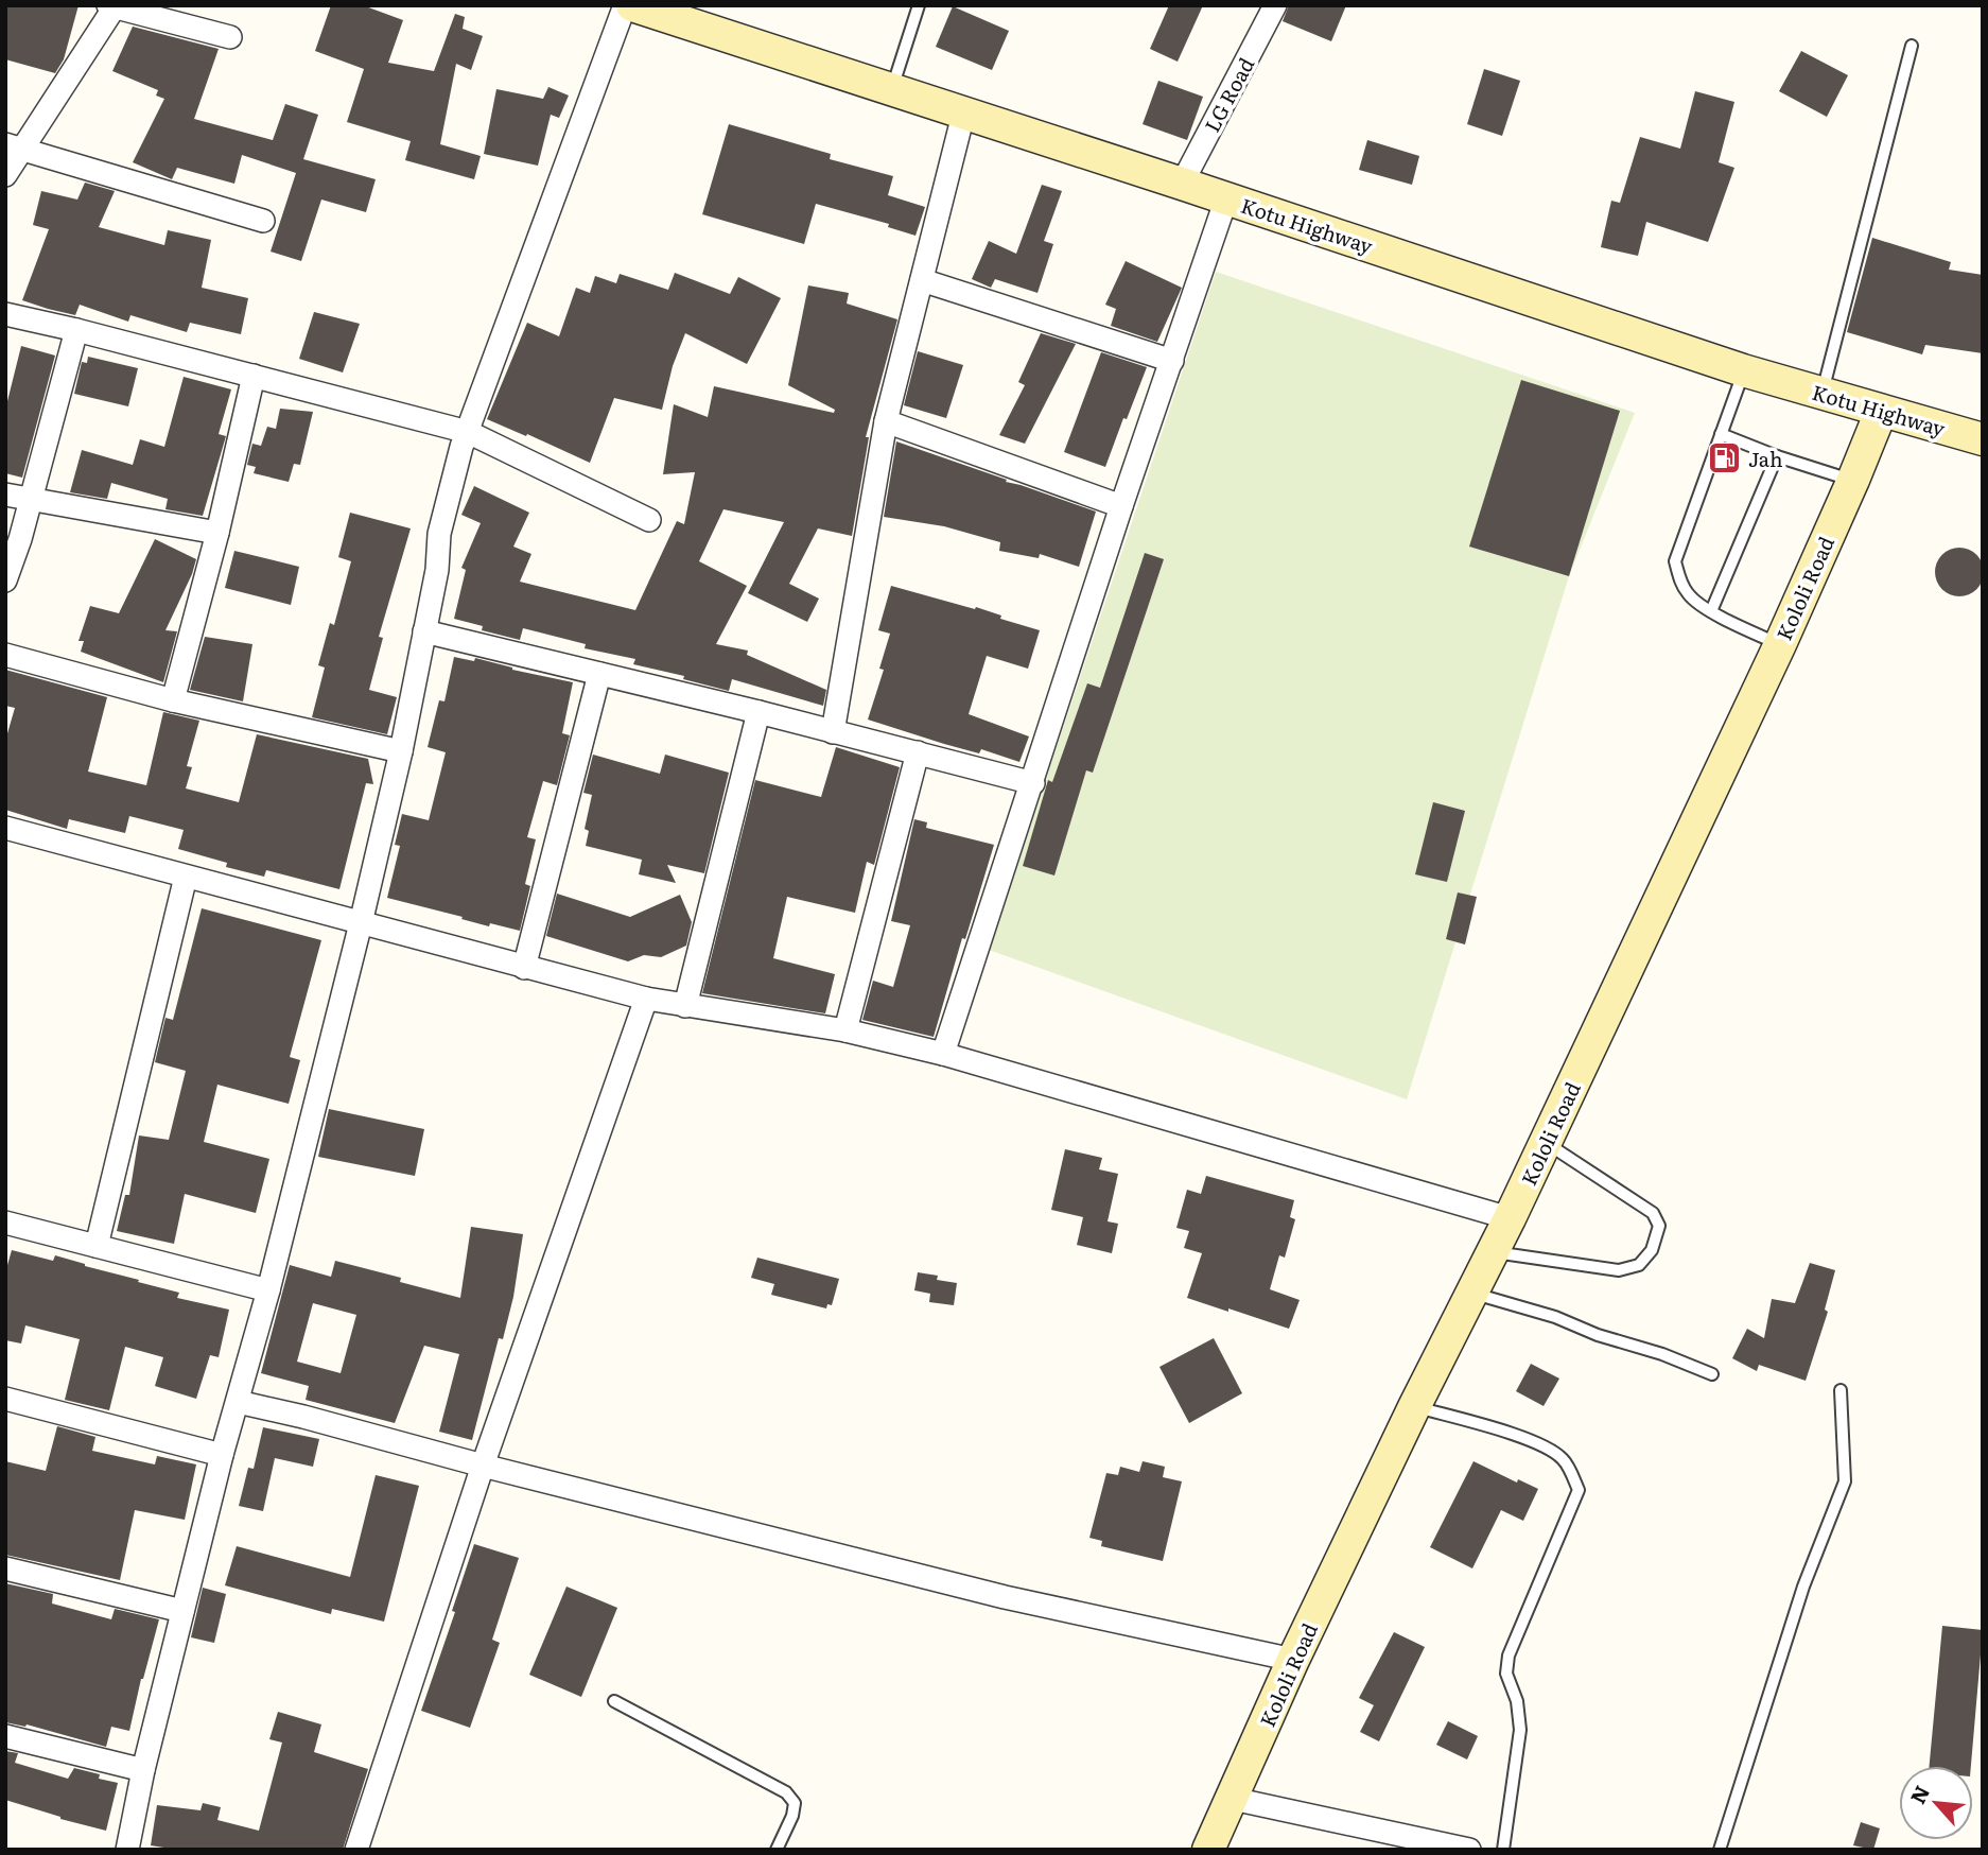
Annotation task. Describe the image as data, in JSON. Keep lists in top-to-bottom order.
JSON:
{
  "streets": {
    "street": ["LG Road", "Kotu Highway", "Kololi Road"]
  },
  "crossings": [
    ["LG Road", "Kotu Highway"],
    ["Kotu Highway", "Kololi Road"]
  ],
  "places": {
    "fuel station": ["Jah"]
  },
  "north": "top left"
}
